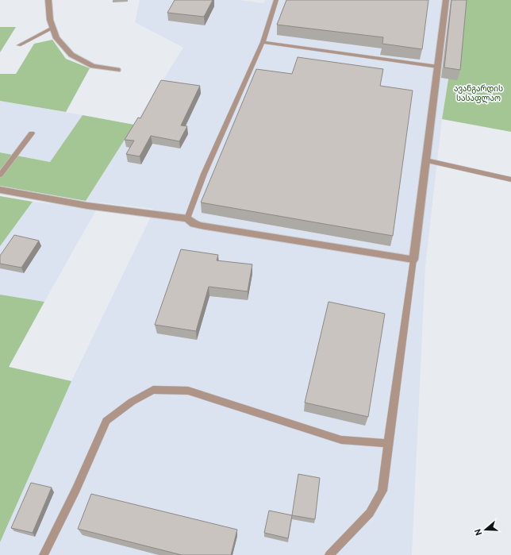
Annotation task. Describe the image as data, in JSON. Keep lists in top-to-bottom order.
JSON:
{
  "parks": ["ავანგარდის სასაფლაო"],
  "north": "left"
}
